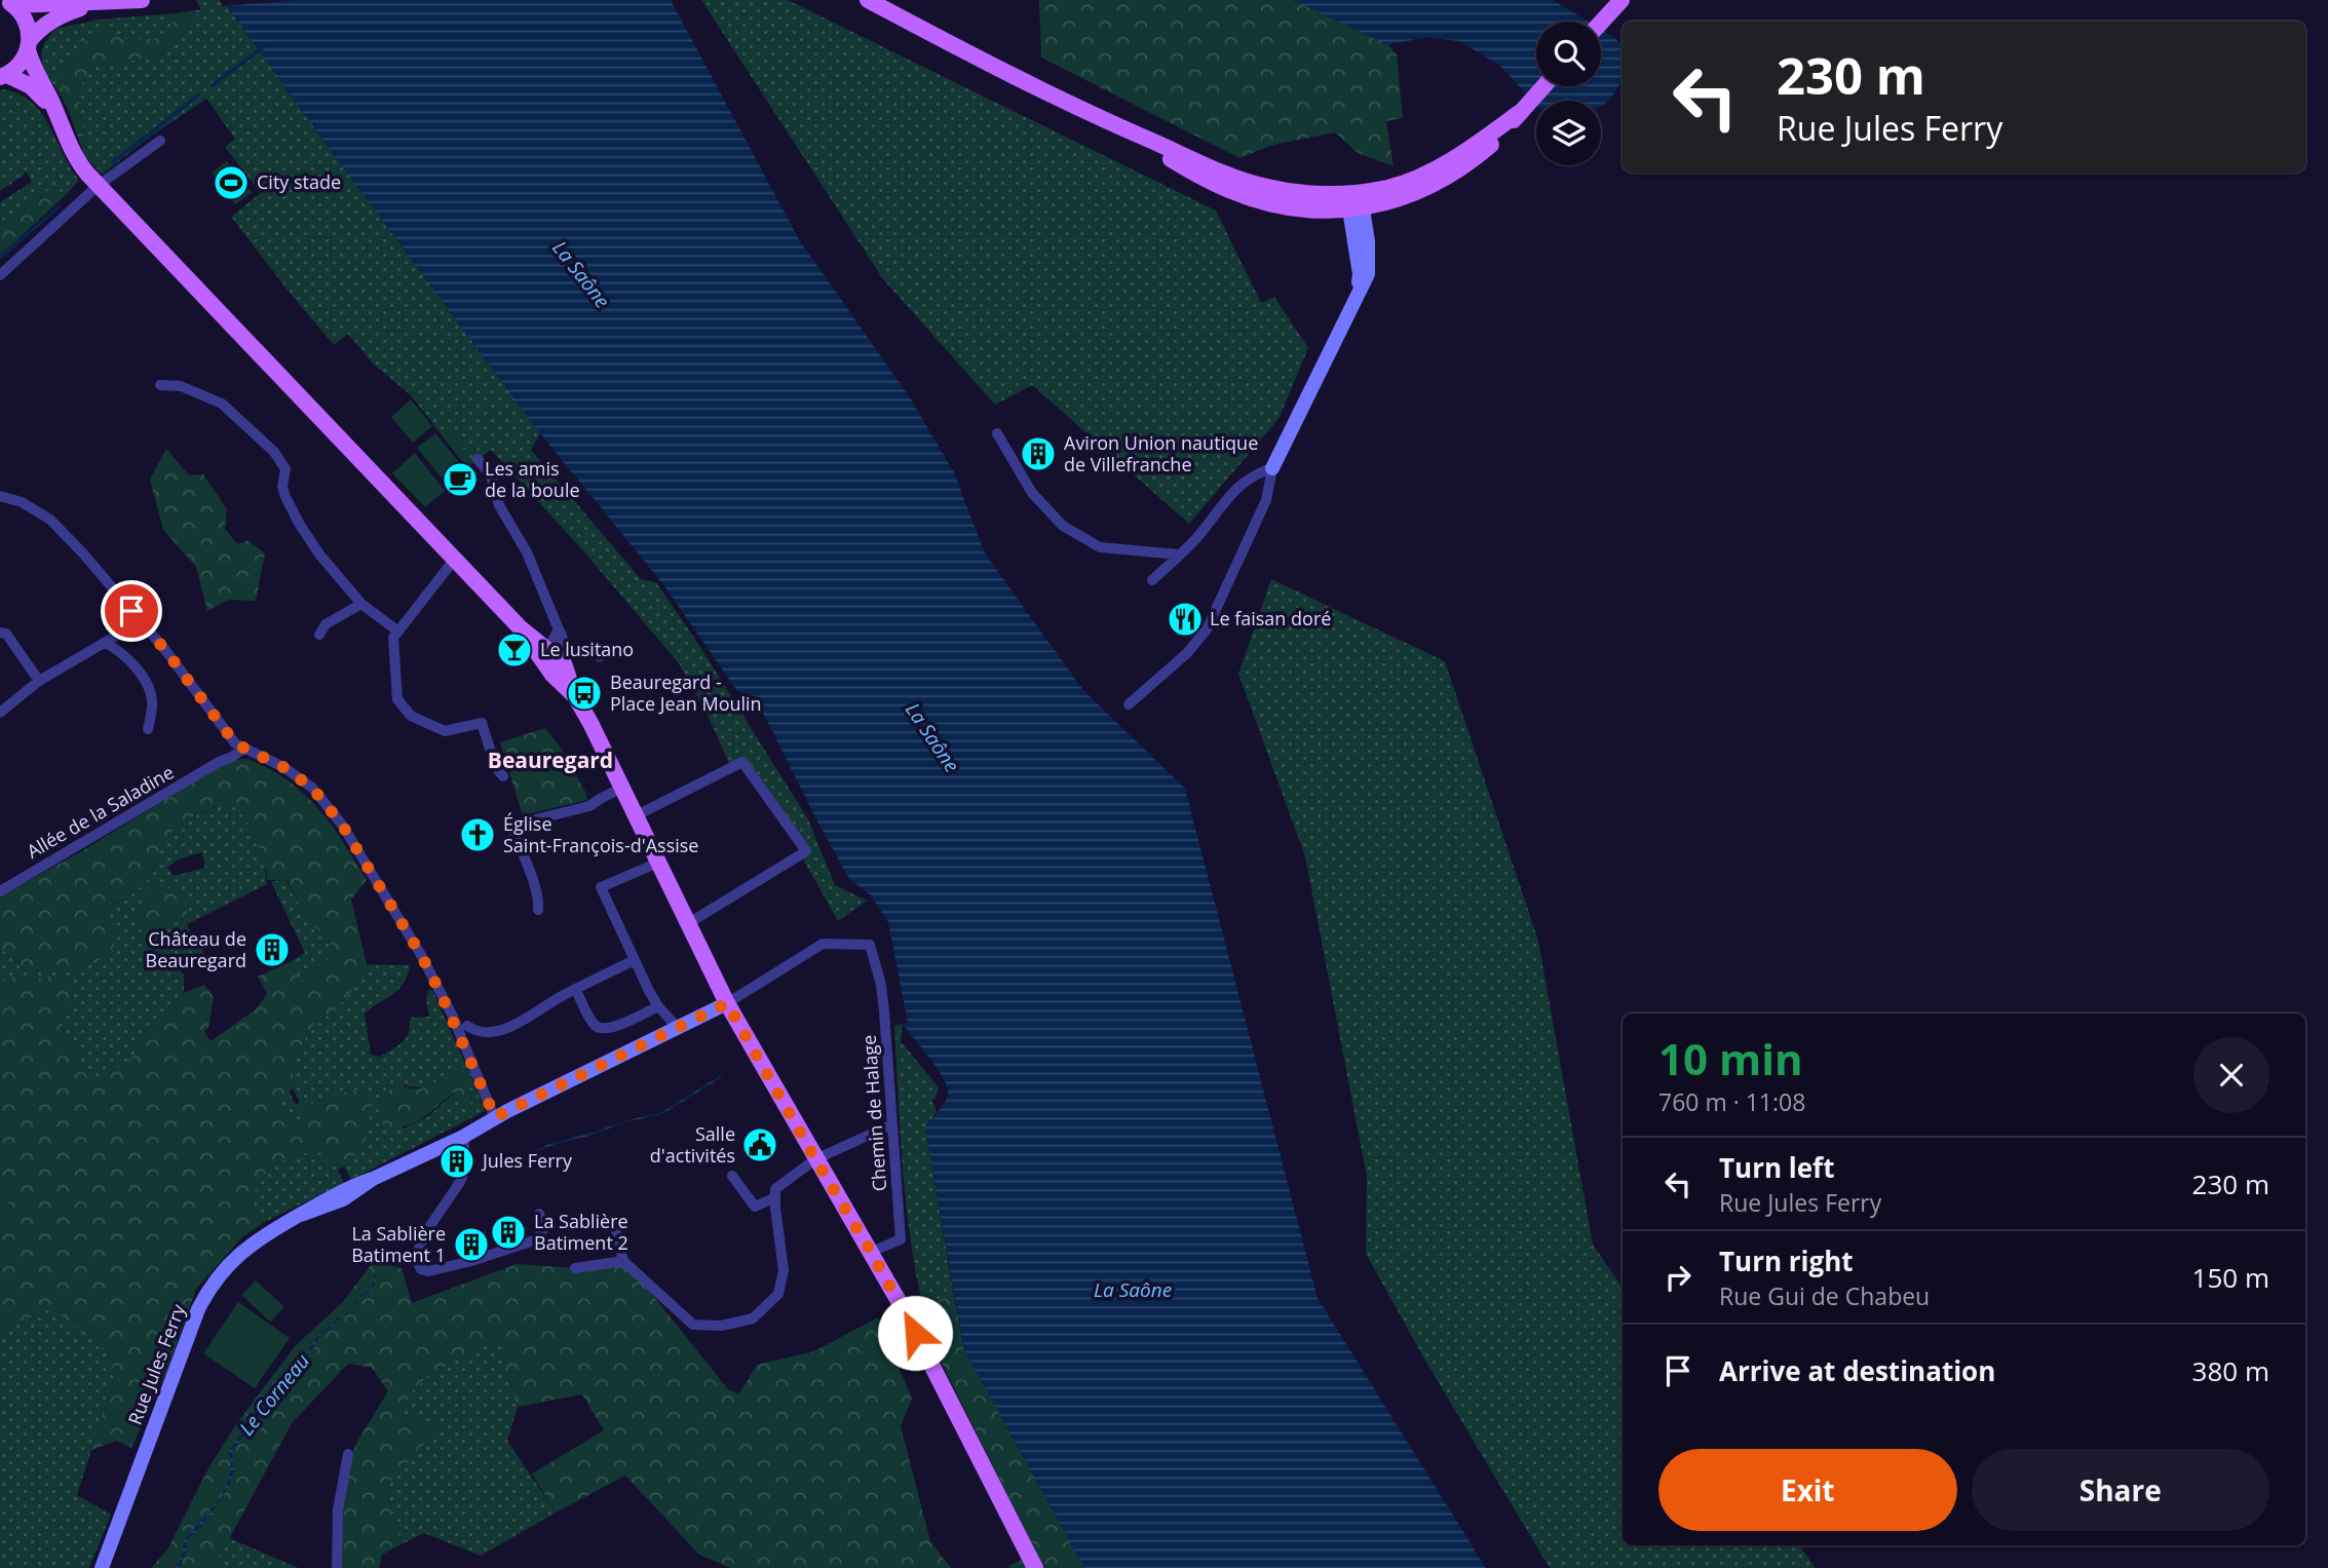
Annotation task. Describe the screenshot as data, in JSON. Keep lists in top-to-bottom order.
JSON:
{
  "streets": {
    "street": ["Allée de la Saladine", "Chemin de Halage", "Rue Jules Ferry"]
  },
  "crossings": [
    ["Chemin de Halage", "Rue Jules Ferry"]
  ],
  "districts": ["Beauregard"],
  "water": ["La Saône", "Le Corneau"],
  "places": {
    "sports": ["City stade"],
    "building": [
      "Aviron Union nautique de Villefranche",
      "Château de Beauregard",
      "Jules Ferry",
      "La Sablière Batiment 2",
      "La Sablière Batiment 1"
    ],
    "cafe": ["Les amis de la boule"],
    "restaurant": ["Le faisan doré"],
    "bar": ["Le lusitano"],
    "bus stop": ["Beauregard - Place Jean Moulin"],
    "church": ["Église Saint-François-d'Assise"],
    "public building": ["Salle d'activités"]
  },
  "page": {
    "turn": ["230 m", "Rue Jules Ferry"],
    "heading": ["10 min", "760 m · 11:08"],
    "list": [
      {
        "name": "Turn left",
        "note": "Rue Jules Ferry",
        "value": "230 m"
      },
      {
        "name": "Turn right",
        "note": "Rue Gui de Chabeu",
        "value": "150 m"
      },
      {
        "name": "Arrive at destination",
        "value": "380 m"
      }
    ],
    "buttons": ["Exit", "Share"]
  }
}
